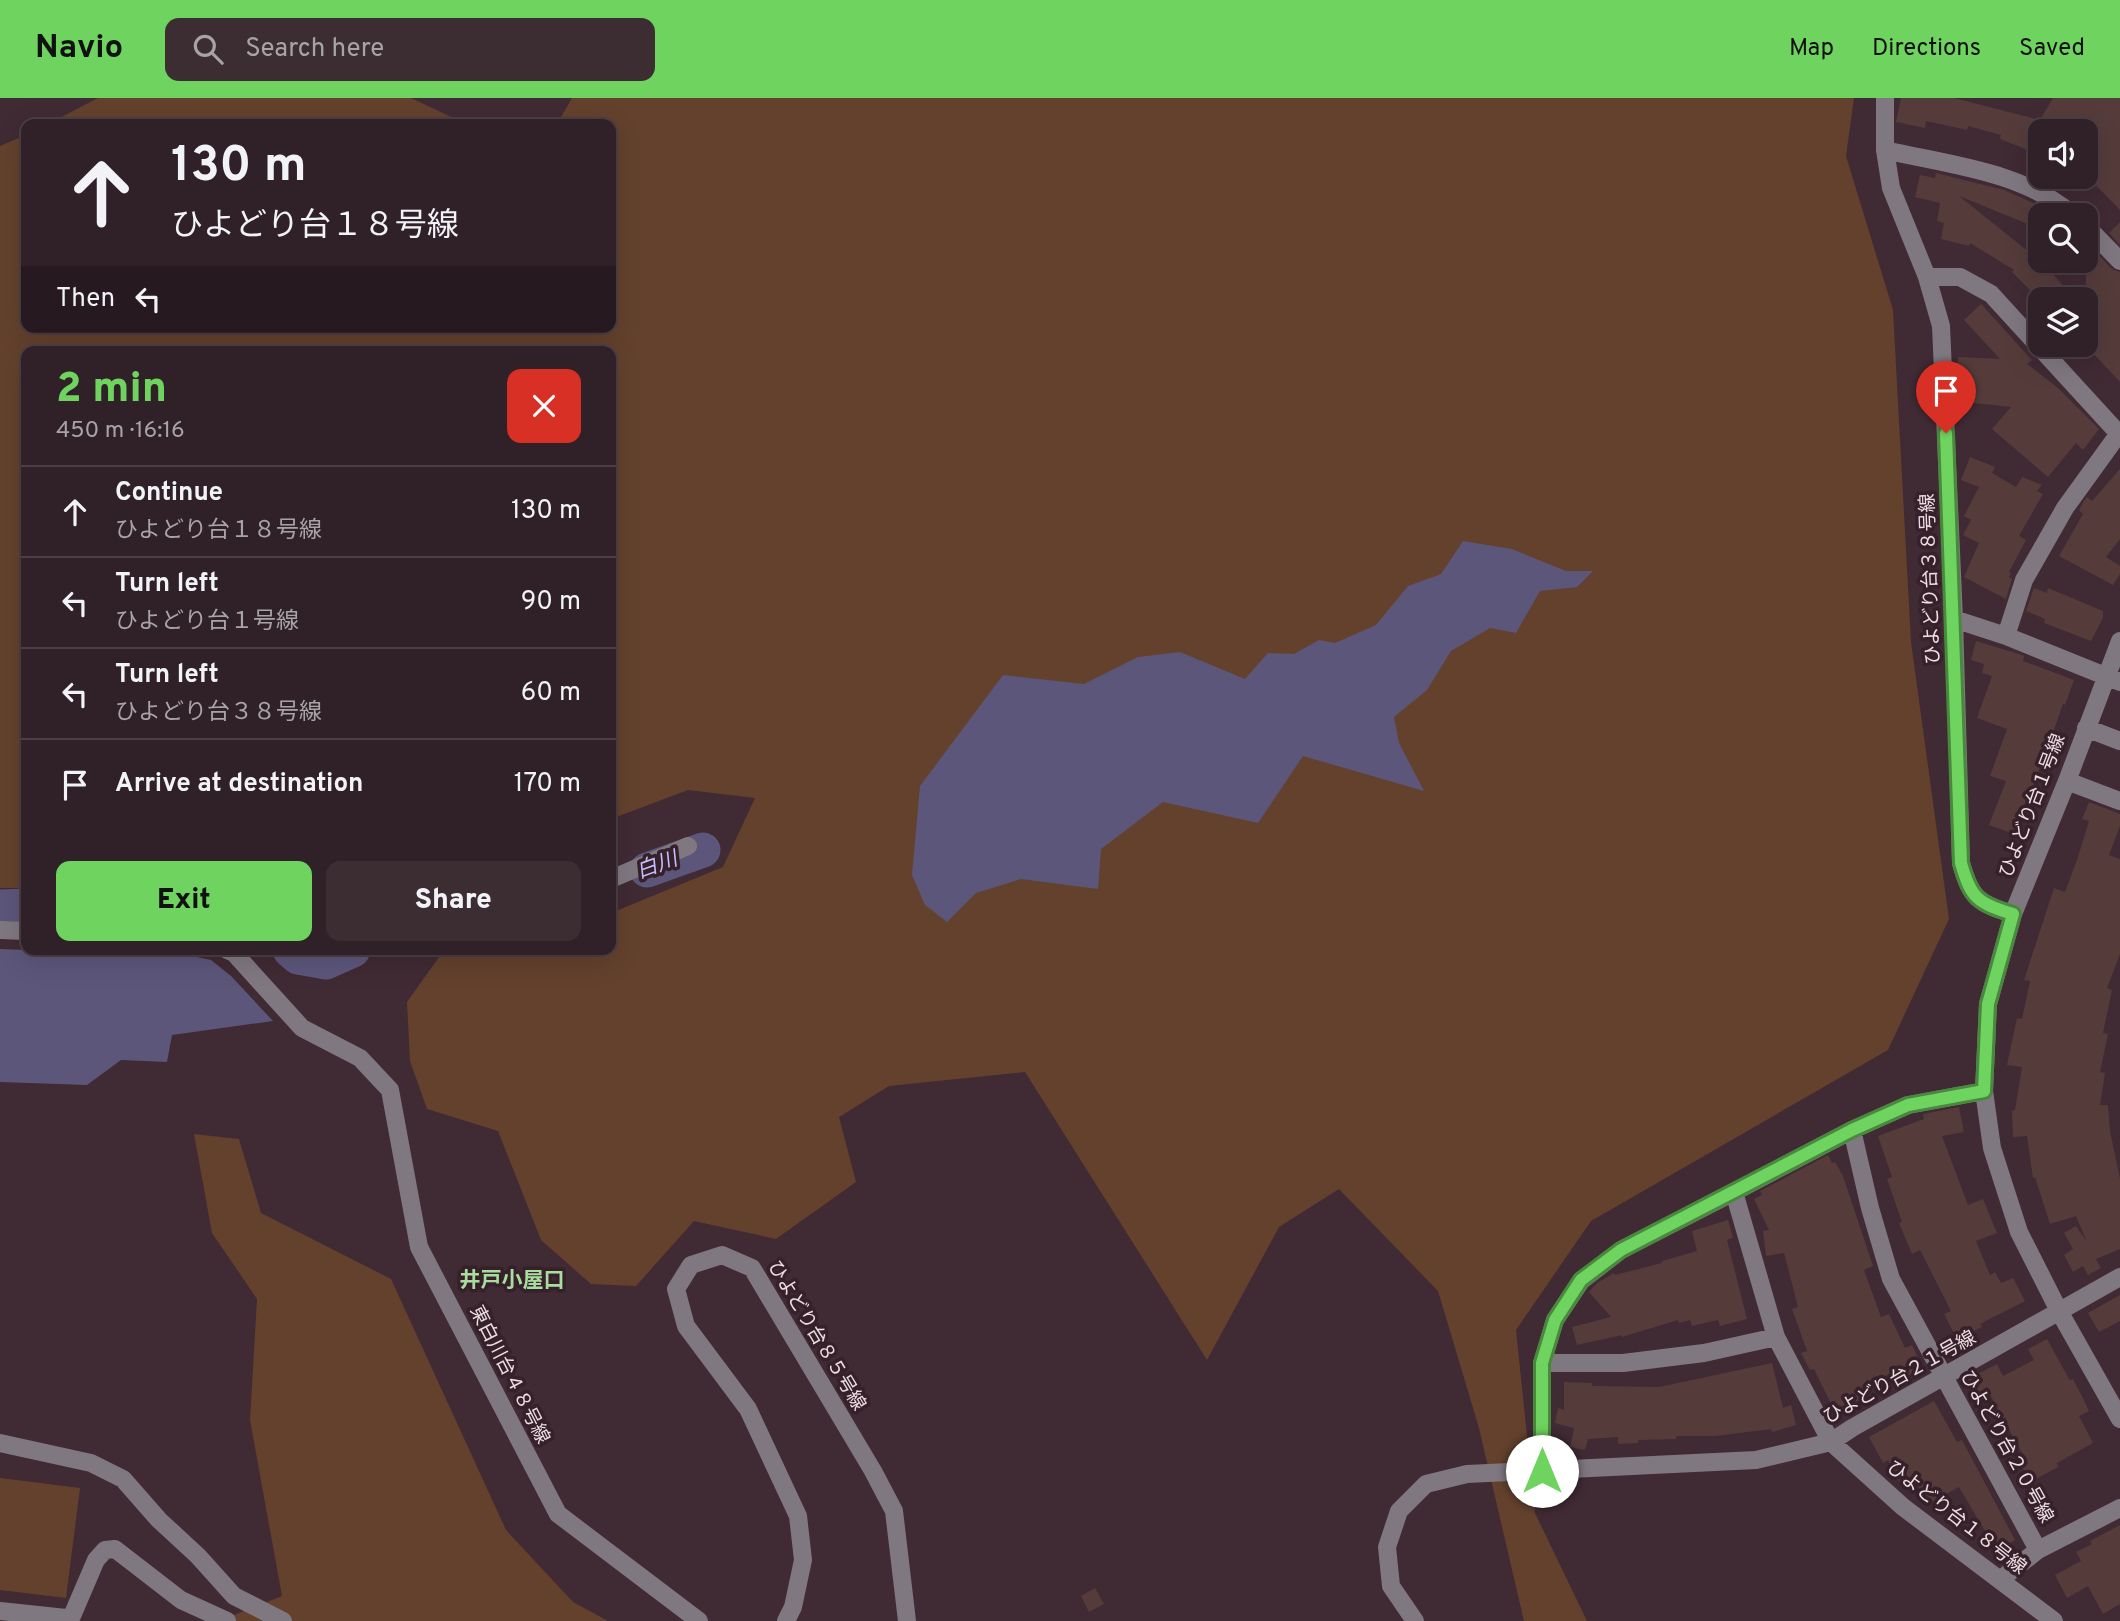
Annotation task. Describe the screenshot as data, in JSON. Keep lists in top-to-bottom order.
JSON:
{
  "streets": {
    "street": [
      "ひよどり台３８号線",
      "ひよどり台１号線",
      "ひよどり台８５号線",
      "東白川台４８号線",
      "ひよどり台２１号線",
      "ひよどり台２０号線",
      "ひよどり台１８号線"
    ]
  },
  "crossings": [
    ["ひよどり台３８号線", "ひよどり台１号線"],
    ["ひよどり台１号線", "ひよどり台２１号線"],
    ["ひよどり台２１号線", "ひよどり台２０号線"],
    ["ひよどり台２１号線", "ひよどり台１８号線"]
  ],
  "districts": ["井戸小屋口"],
  "water": ["白川"],
  "page": {
    "header": "Navio",
    "search": "Search here",
    "nav": ["Map", "Directions", "Saved"],
    "turn": ["130 m", "ひよどり台１８号線"],
    "then": "Then",
    "heading": ["2 min", "450 m · 16:16"],
    "list": [
      {
        "name": "Continue",
        "note": "ひよどり台１８号線",
        "value": "130 m"
      },
      {
        "name": "Turn left",
        "note": "ひよどり台１号線",
        "value": "90 m"
      },
      {
        "name": "Turn left",
        "note": "ひよどり台３８号線",
        "value": "60 m"
      },
      {
        "name": "Arrive at destination",
        "value": "170 m"
      }
    ],
    "buttons": ["Exit", "Share"]
  }
}
